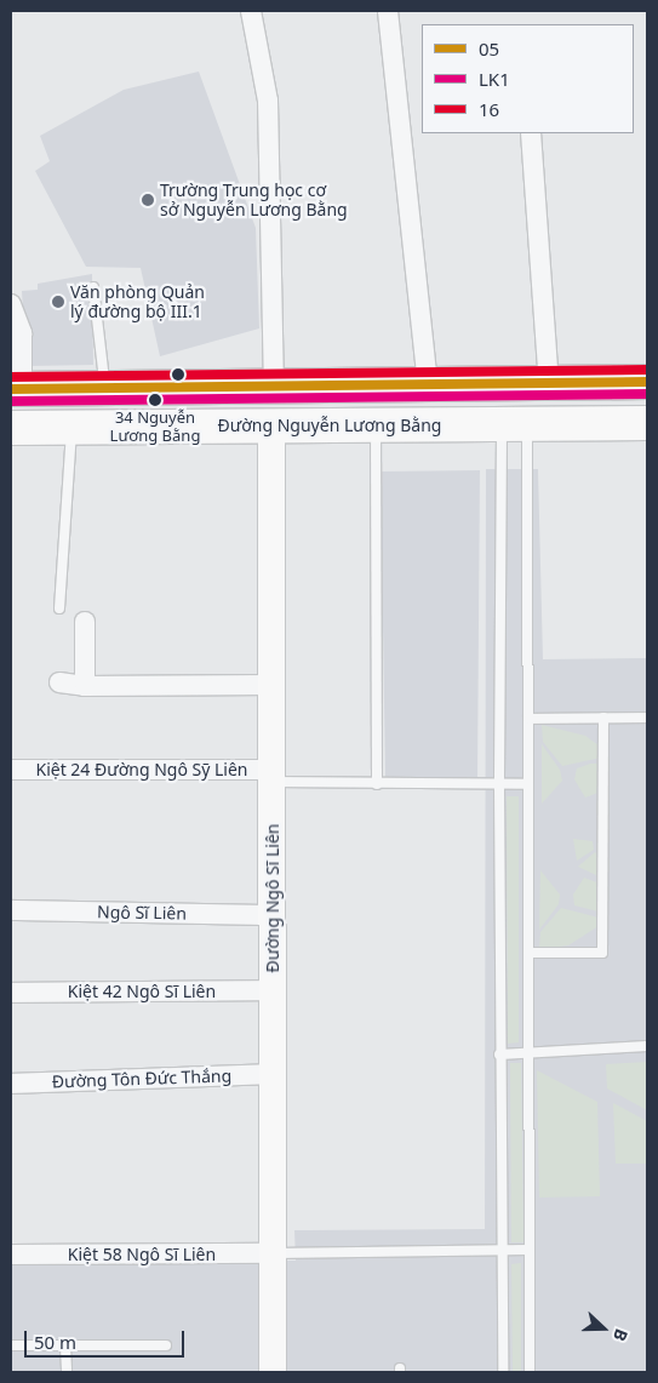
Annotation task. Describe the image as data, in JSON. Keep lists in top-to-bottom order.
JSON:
{
  "streets": {
    "highway": ["Đường Nguyễn Lương Bằng"],
    "street": [
      "Kiệt 24 Đường Ngô Sỹ Liên",
      "Đường Ngô Sĩ Liên",
      "Ngô Sĩ Liên",
      "Kiệt 42 Ngô Sĩ Liên",
      "Đường Tôn Đức Thắng",
      "Kiệt 58 Ngô Sĩ Liên"
    ]
  },
  "crossings": [
    ["Đường Nguyễn Lương Bằng", "Đường Ngô Sĩ Liên"],
    ["Kiệt 24 Đường Ngô Sỹ Liên", "Đường Ngô Sĩ Liên"],
    ["Đường Ngô Sĩ Liên", "Ngô Sĩ Liên"],
    ["Đường Ngô Sĩ Liên", "Kiệt 42 Ngô Sĩ Liên"],
    ["Đường Ngô Sĩ Liên", "Đường Tôn Đức Thắng"],
    ["Đường Ngô Sĩ Liên", "Kiệt 58 Ngô Sĩ Liên"]
  ],
  "places": ["Trường Trung học cơ sở Nguyễn Lương Bằng", "Văn phòng Quản lý đường bộ III.1", "34 Nguyễn Lương Bằng"],
  "lines": ["transit line 16", "transit line 05", "transit line LK1"],
  "legend": ["05", "LK1", "16"],
  "scale_bar": "50 m",
  "north": "right"
}
